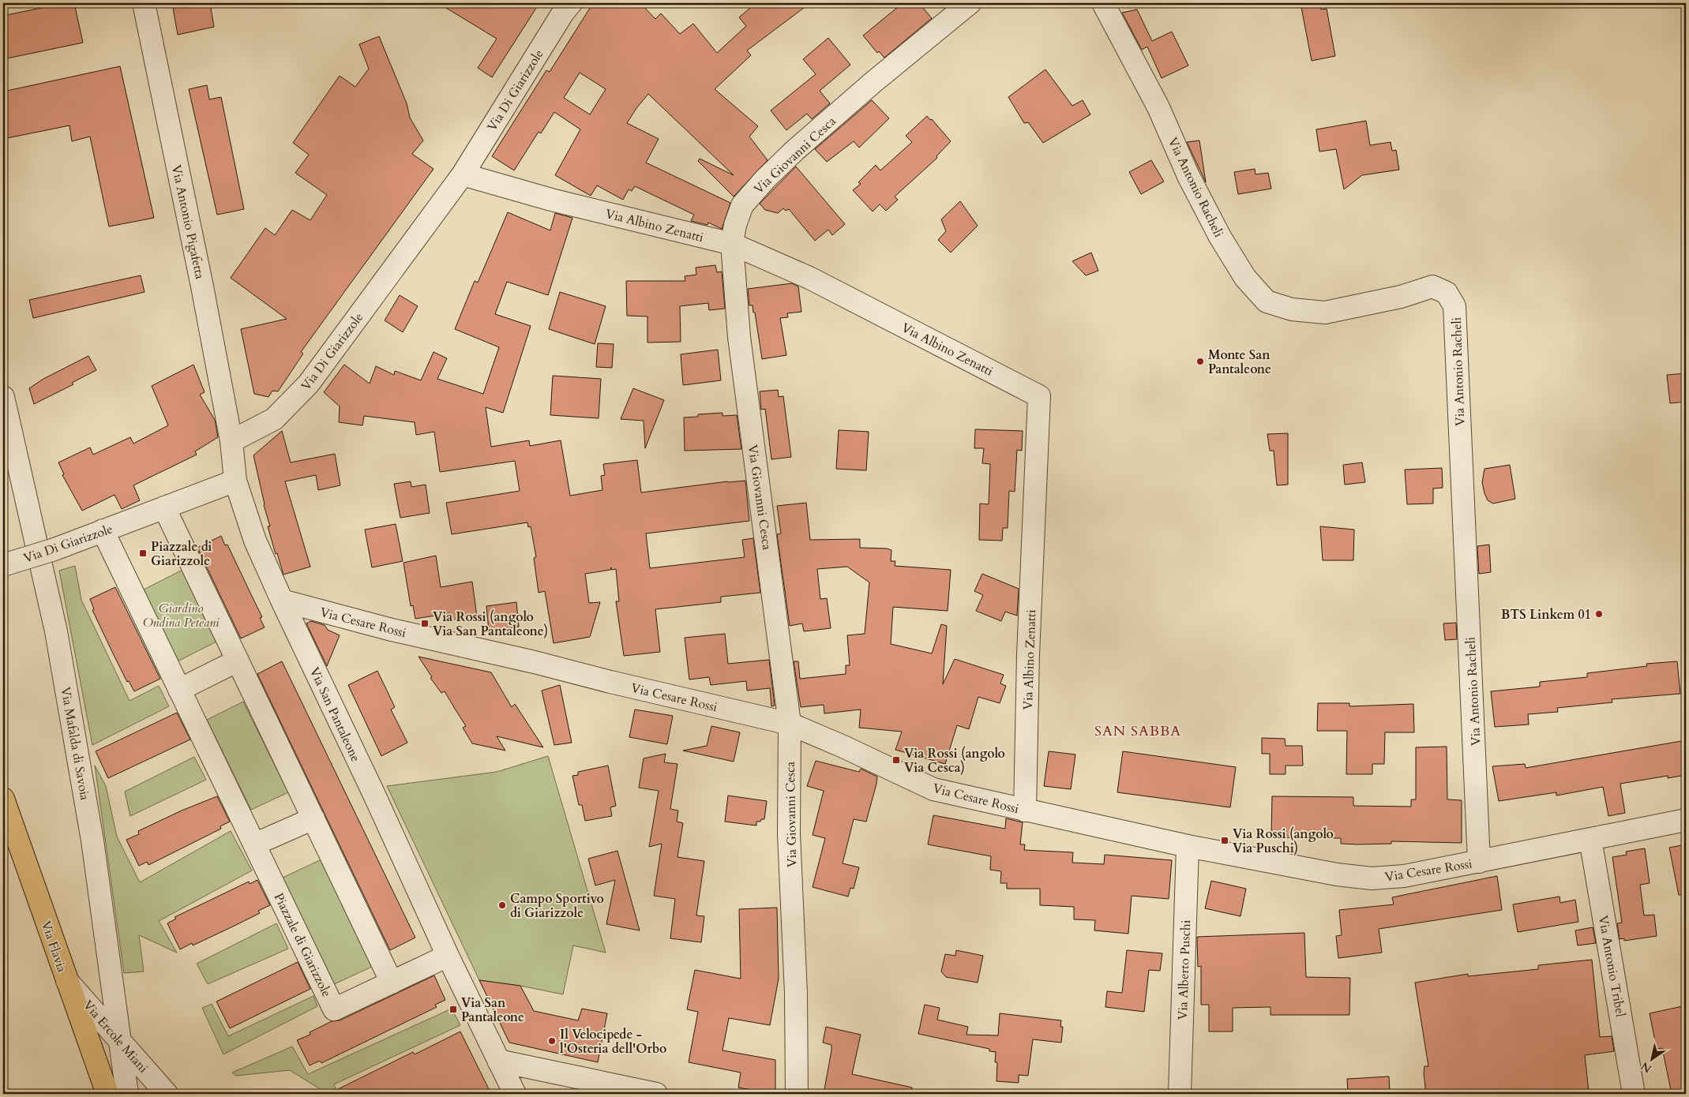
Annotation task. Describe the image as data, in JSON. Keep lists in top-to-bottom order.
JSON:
{
  "streets": {
    "main road": ["Via Flavia"],
    "street": [
      "Via Di Giarizzole",
      "Via Giovanni Cesca",
      "Via Antonio Racheli",
      "Via Antonio Pigafetta",
      "Via Albino Zenatti",
      "Via Cesare Rossi",
      "Via San Pantaleone",
      "Via Mafalda di Savoia",
      "Piazzale di Giarizzole",
      "Via Antonio Tribel",
      "Via Alberto Puschi",
      "Via Ercole Miani"
    ]
  },
  "crossings": [
    ["Via Di Giarizzole", "Via Antonio Pigafetta"],
    ["Via Di Giarizzole", "Via Albino Zenatti"],
    ["Via Di Giarizzole", "Via San Pantaleone"],
    ["Via Di Giarizzole", "Piazzale di Giarizzole"],
    ["Via Giovanni Cesca", "Via Albino Zenatti"],
    ["Via Giovanni Cesca", "Via Cesare Rossi"],
    ["Via Antonio Racheli", "Via Cesare Rossi"],
    ["Via Albino Zenatti", "Via Cesare Rossi"],
    ["Via Cesare Rossi", "Via San Pantaleone"],
    ["Via Cesare Rossi", "Via Antonio Tribel"],
    ["Via Cesare Rossi", "Via Alberto Puschi"],
    ["Via San Pantaleone", "Piazzale di Giarizzole"],
    ["Via Mafalda di Savoia", "Via Ercole Miani"],
    ["Via Flavia", "Via Ercole Miani"]
  ],
  "districts": ["SAN SABBA"],
  "parks": ["Giardino Ondina Peteani"],
  "places": {
    "other": [
      "Monte San Pantaleone",
      "BTS Linkem 01",
      "Campo Sportivo di Giarizzole",
      "Il Velocipede - l'Osteria dell'Orbo"
    ],
    "transit": [
      "Piazzale di Giarizzole",
      "Via Rossi (angolo Via San Pantaleone)",
      "Via Rossi (angolo Via Cesca)",
      "Via Rossi (angolo Via Puschi)",
      "Via San Pantaleone"
    ]
  },
  "north": "bottom left"
}
